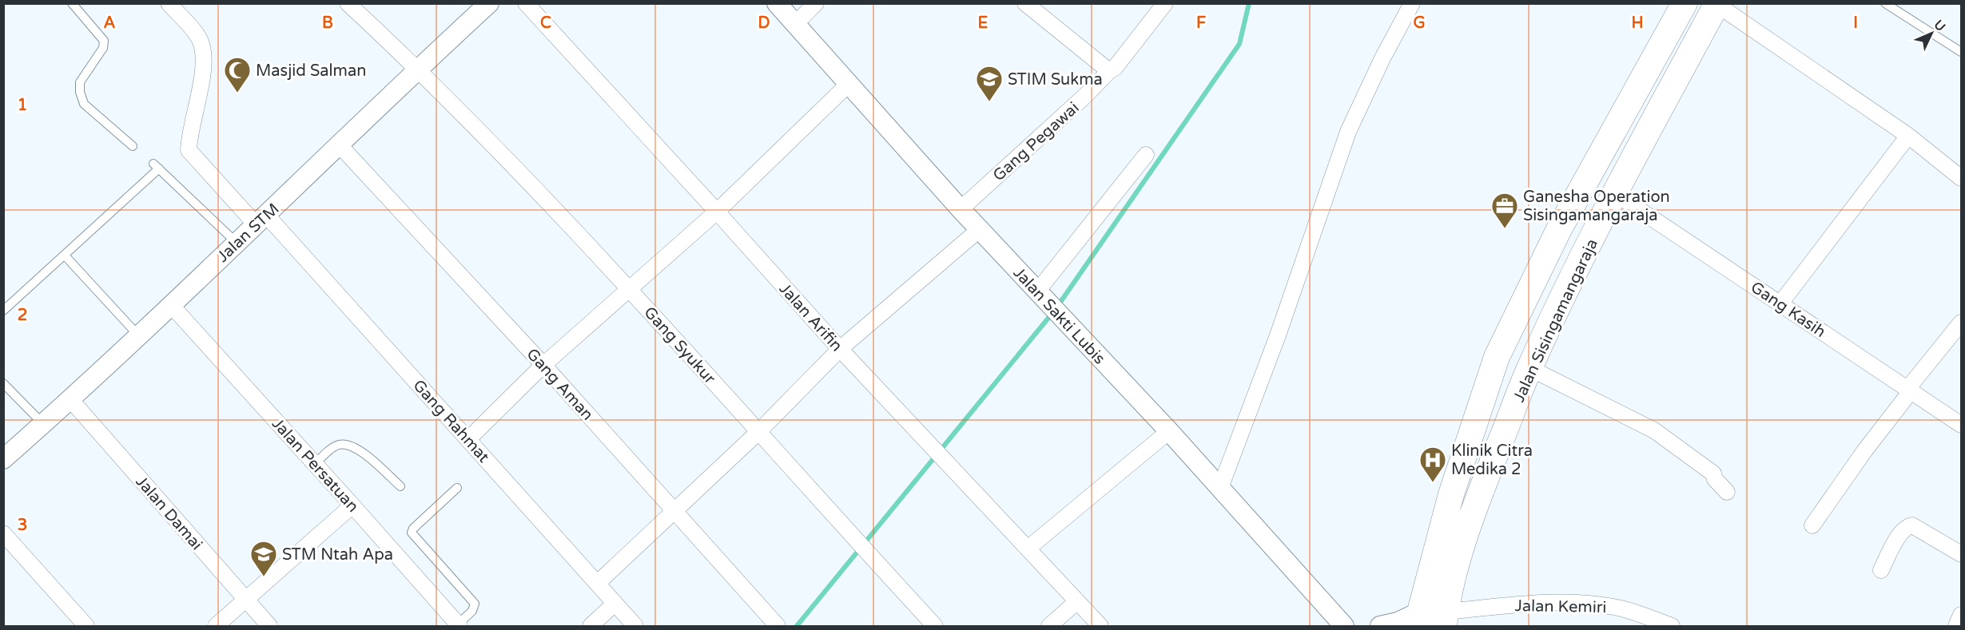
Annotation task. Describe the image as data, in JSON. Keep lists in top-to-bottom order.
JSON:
{
  "streets": {
    "main road": ["Jalan Sisingamangaraja"],
    "street": [
      "Gang Pegawai",
      "Jalan STM",
      "Gang Kasih",
      "Jalan Sakti Lubis",
      "Jalan Arifin",
      "Gang Syukur",
      "Gang Aman",
      "Gang Rahmat",
      "Jalan Persatuan",
      "Jalan Damai",
      "Jalan Kemiri"
    ]
  },
  "crossings": [
    ["Gang Pegawai", "Jalan Sakti Lubis"],
    ["Jalan STM", "Gang Syukur"],
    ["Jalan STM", "Gang Aman"],
    ["Jalan STM", "Gang Rahmat"],
    ["Jalan STM", "Jalan Persatuan"],
    ["Jalan STM", "Jalan Damai"],
    ["Gang Kasih", "Jalan Sisingamangaraja"],
    ["Jalan Sisingamangaraja", "Jalan Kemiri"]
  ],
  "places": {
    "mosque": ["Masjid Salman"],
    "school or university": ["STIM Sukma", "STM Ntah Apa"],
    "office": ["Ganesha Operation Sisingamangaraja"],
    "hospital": ["Klinik Citra Medika 2"]
  },
  "north": "top right",
  "grid": {
    "columns": [
      "A",
      "B",
      "C",
      "D",
      "E",
      "F",
      "G",
      "H",
      "I"
    ],
    "rows": ["1", "2", "3"]
  }
}
